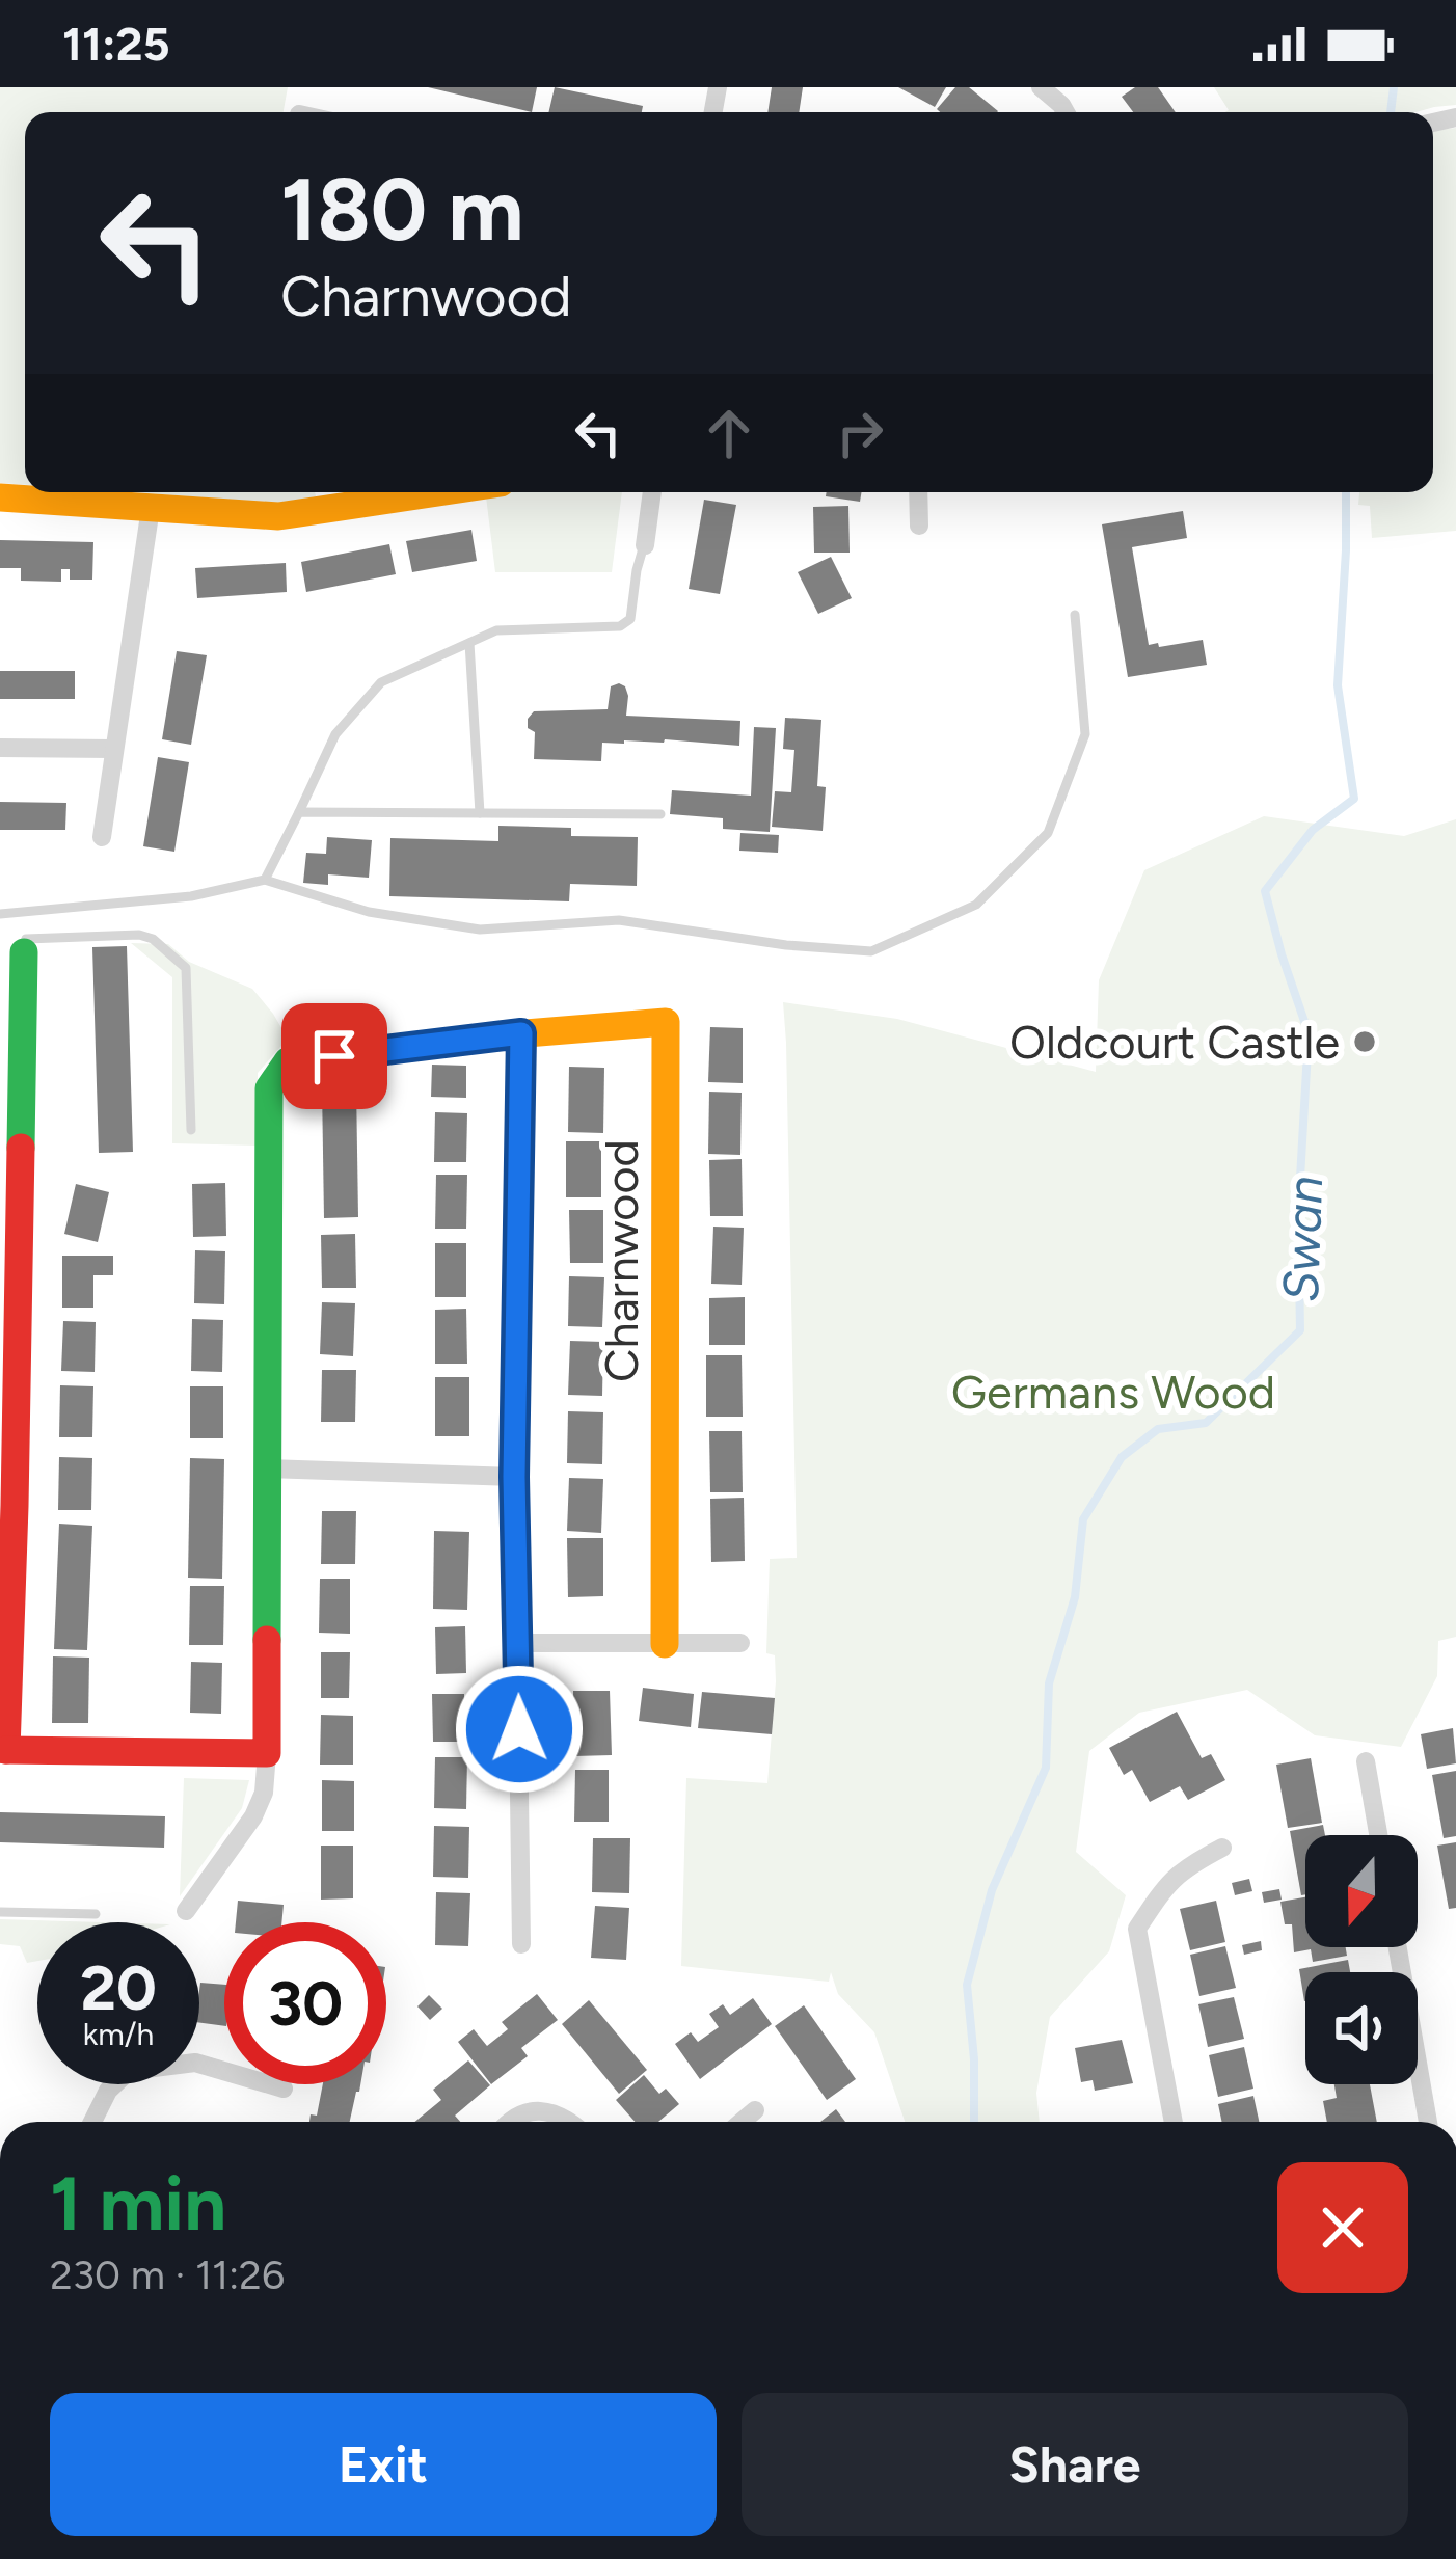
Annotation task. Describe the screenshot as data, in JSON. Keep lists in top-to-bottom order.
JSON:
{
  "streets": {
    "street": ["Charnwood"]
  },
  "water": ["Swan"],
  "parks": ["Germans Wood"],
  "places": ["Oldcourt Castle"],
  "north": "bottom",
  "page": {
    "status": "11:25",
    "turn": ["180 m", "Charnwood"],
    "speed": "20 km/h",
    "limit": "30",
    "heading": ["1 min", "230 m · 11:26"],
    "buttons": ["Exit", "Share"]
  }
}
